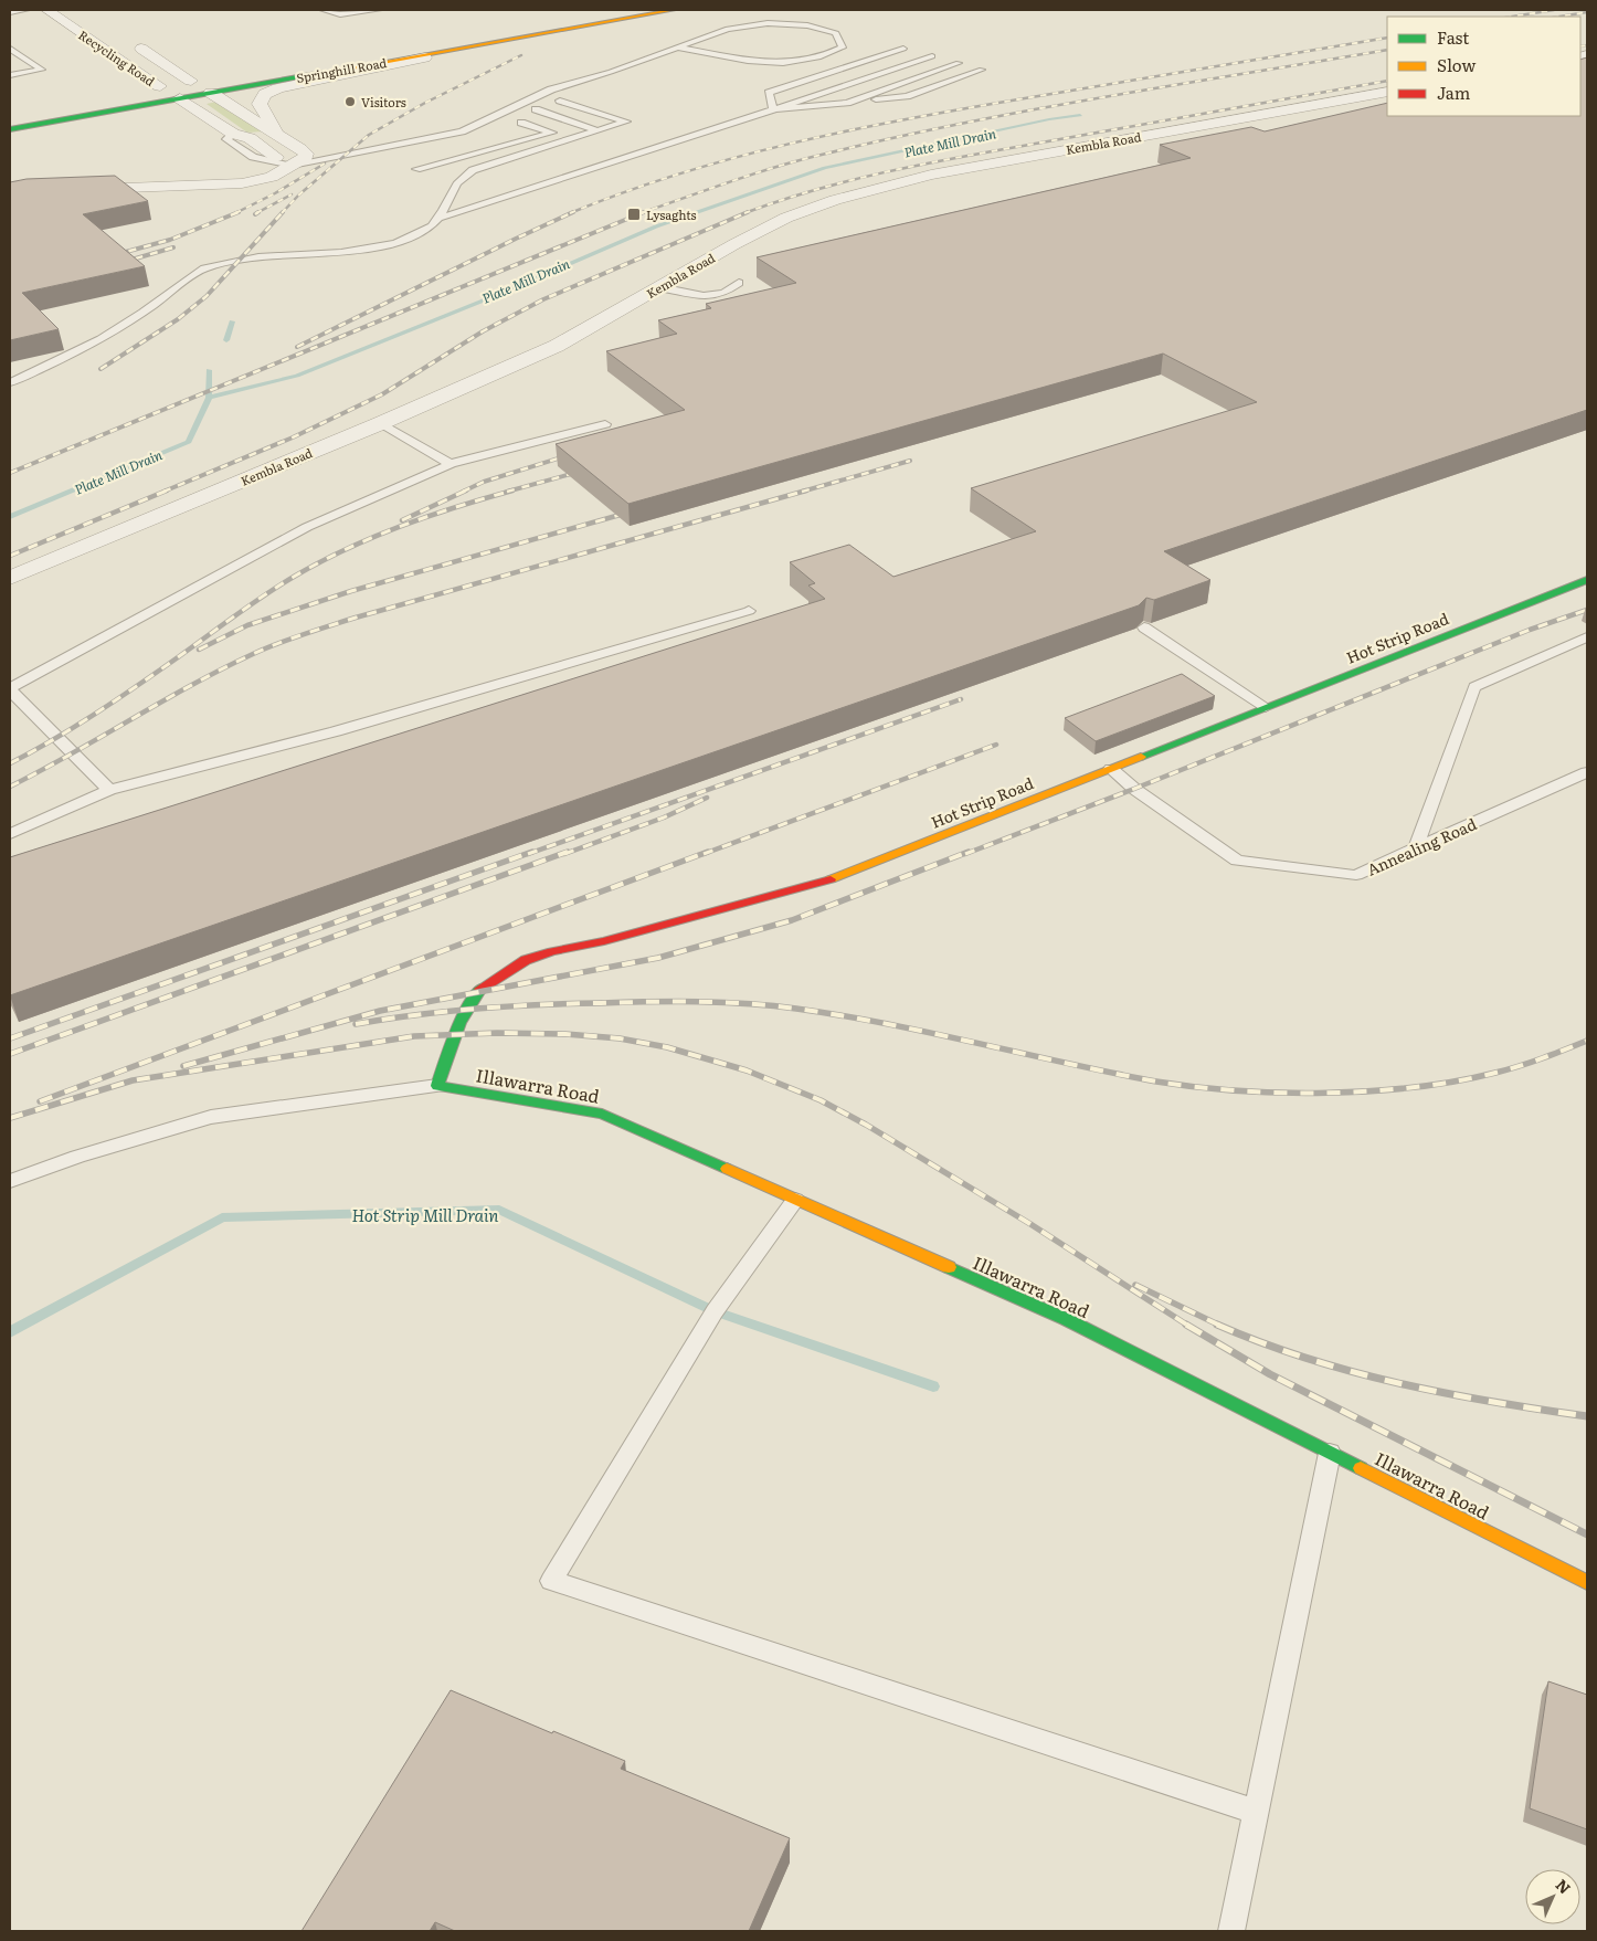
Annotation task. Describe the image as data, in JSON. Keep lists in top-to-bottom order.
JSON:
{
  "streets": {
    "street": [
      "Recycling Road",
      "Springhill Road",
      "Kembla Road",
      "Hot Strip Road",
      "Illawarra Road"
    ],
    "lane": ["Annealing Road"]
  },
  "crossings": [
    ["Hot Strip Road", "Annealing Road"],
    ["Hot Strip Road", "Illawarra Road"]
  ],
  "water": ["Plate Mill Drain", "Hot Strip Mill Drain"],
  "places": {
    "other": ["Visitors"],
    "transit": ["Lysaghts"]
  },
  "legend": ["Fast", "Slow", "Jam"],
  "north": "top right"
}
